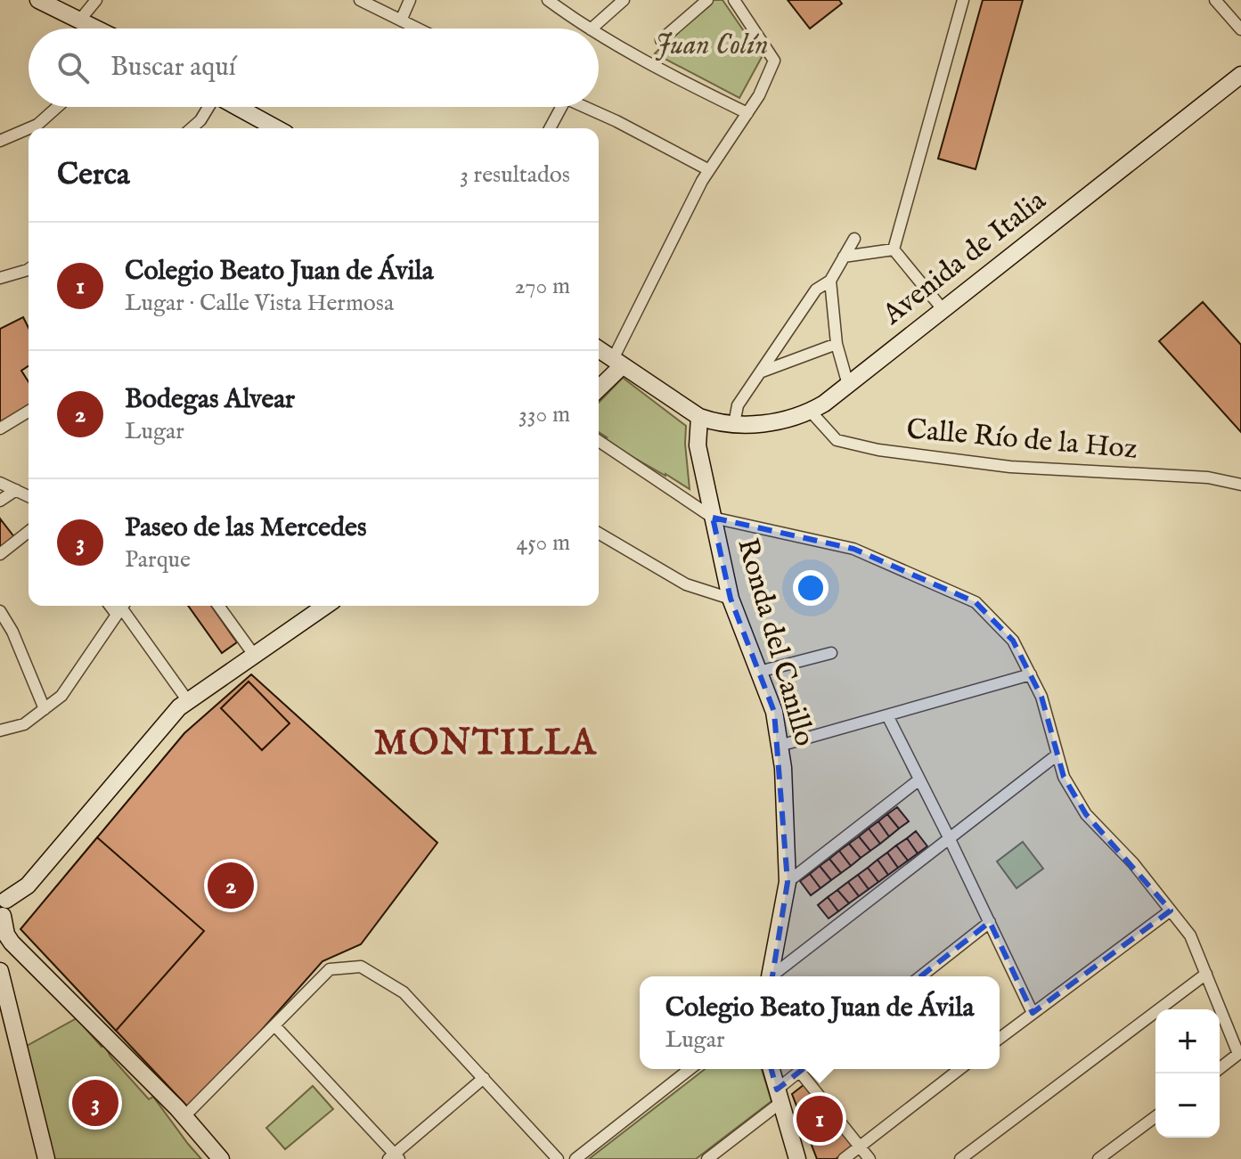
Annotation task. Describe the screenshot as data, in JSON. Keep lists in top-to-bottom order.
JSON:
{
  "streets": {
    "street": ["Avenida de Italia", "Calle Río de la Hoz", "Ronda del Canillo"]
  },
  "crossings": [
    ["Avenida de Italia", "Calle Río de la Hoz"],
    ["Avenida de Italia", "Ronda del Canillo"]
  ],
  "districts": ["MONTILLA"],
  "parks": ["Juan Colín"],
  "page": {
    "search": "Buscar aquí",
    "heading": ["Cerca", "3 resultados"],
    "list": [
      {
        "mark": "1",
        "name": "Colegio Beato Juan de Ávila",
        "note": "Lugar · Calle Vista Hermosa",
        "value": "270 m"
      },
      {
        "mark": "2",
        "name": "Bodegas Alvear",
        "note": "Lugar",
        "value": "330 m"
      },
      {
        "mark": "3",
        "name": "Paseo de las Mercedes",
        "note": "Parque",
        "value": "450 m"
      }
    ],
    "pins": ["2", "3", "1"],
    "popup": ["Colegio Beato Juan de Ávila", "Lugar"],
    "map_buttons": ["+", "−"]
  }
}
